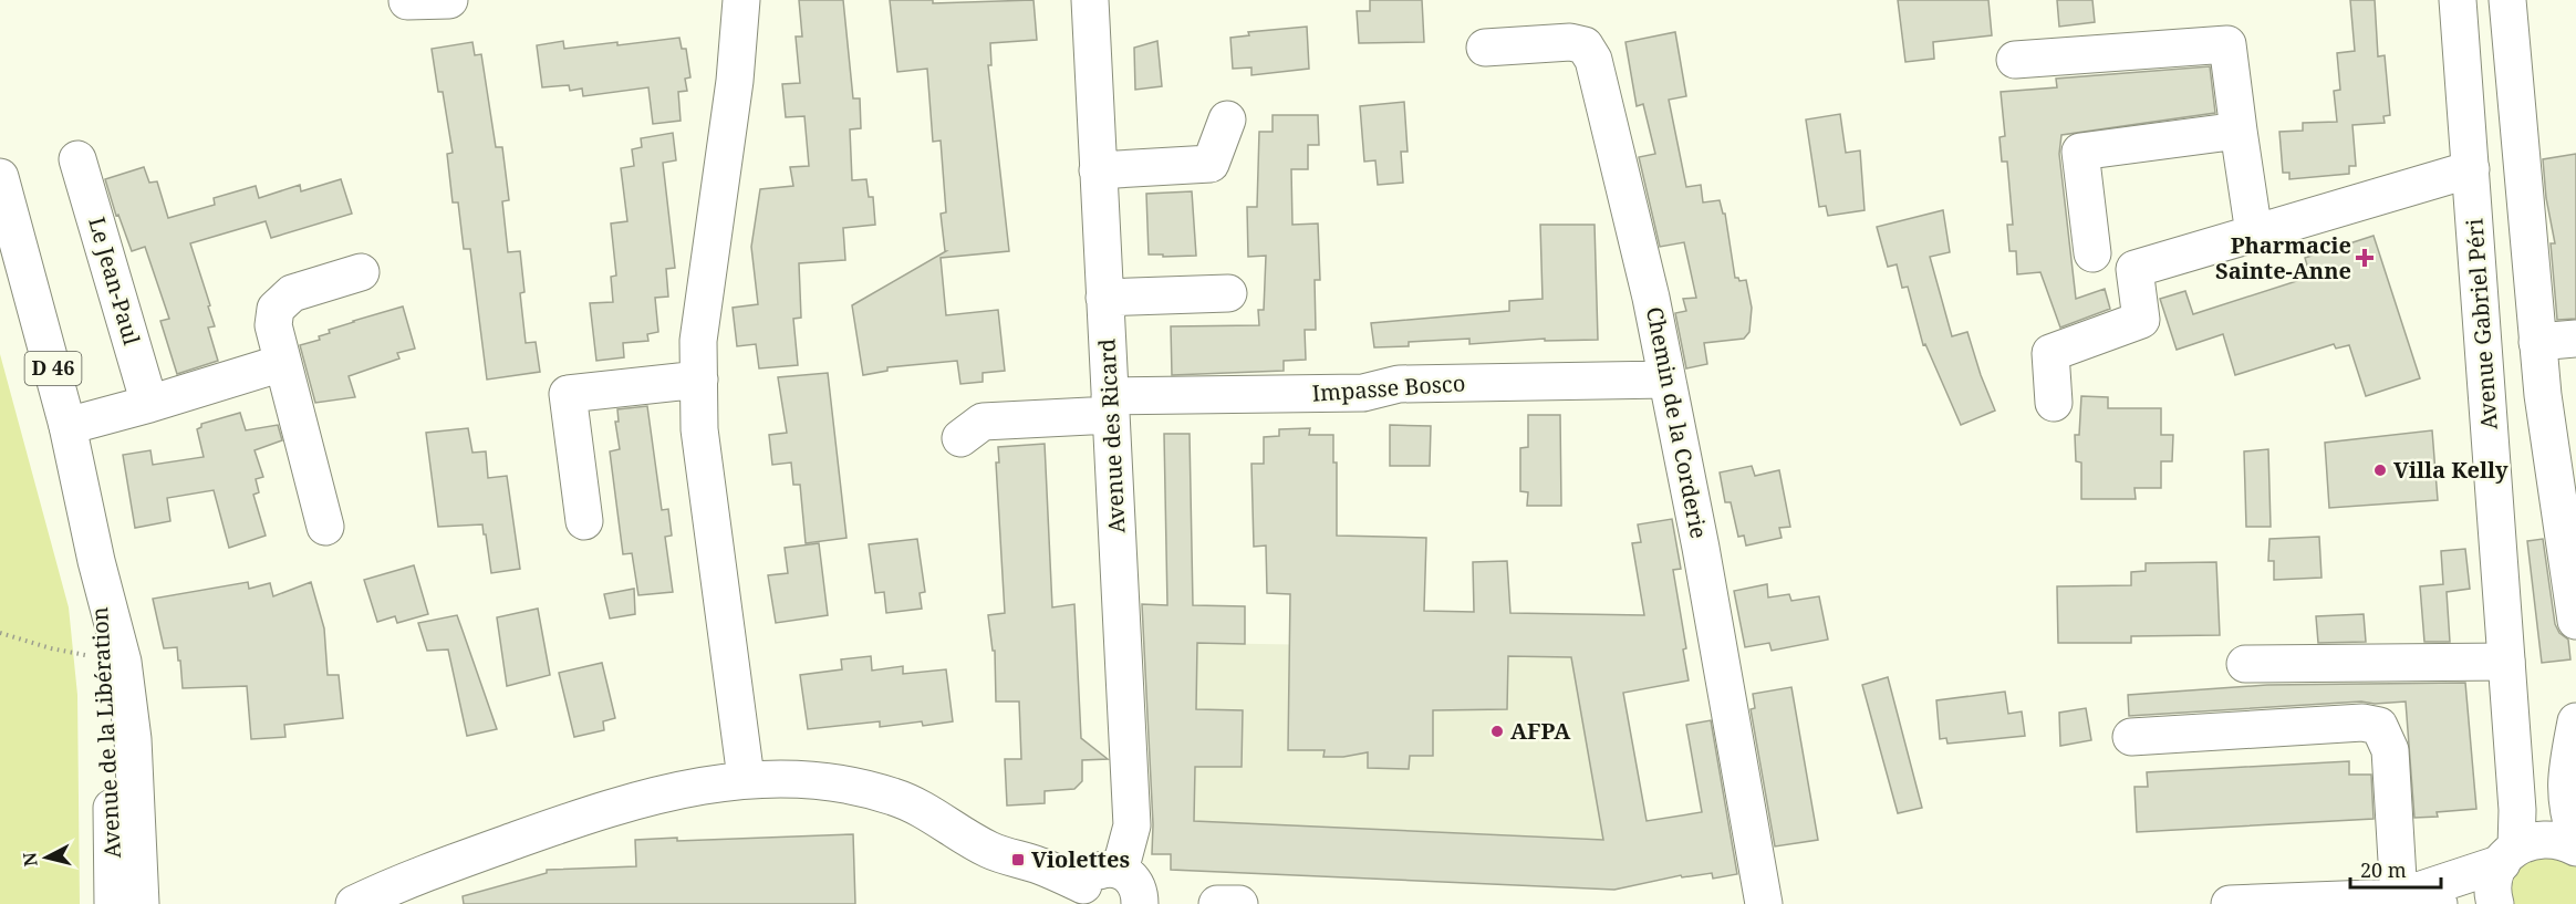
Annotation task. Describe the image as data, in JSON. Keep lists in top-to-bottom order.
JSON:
{
  "streets": {
    "street": [
      "Le Jean-Paul",
      "Avenue Gabriel Péri",
      "D 46",
      "Impasse Bosco",
      "Chemin de la Corderie",
      "Avenue des Ricard",
      "Avenue de la Libération"
    ]
  },
  "crossings": [
    ["Impasse Bosco", "Chemin de la Corderie"],
    ["Impasse Bosco", "Avenue des Ricard"]
  ],
  "places": {
    "health": ["Pharmacie Sainte-Anne"],
    "other": ["Villa Kelly", "AFPA"],
    "transit": ["Violettes"]
  },
  "scale_bar": "20 m",
  "north": "left"
}
